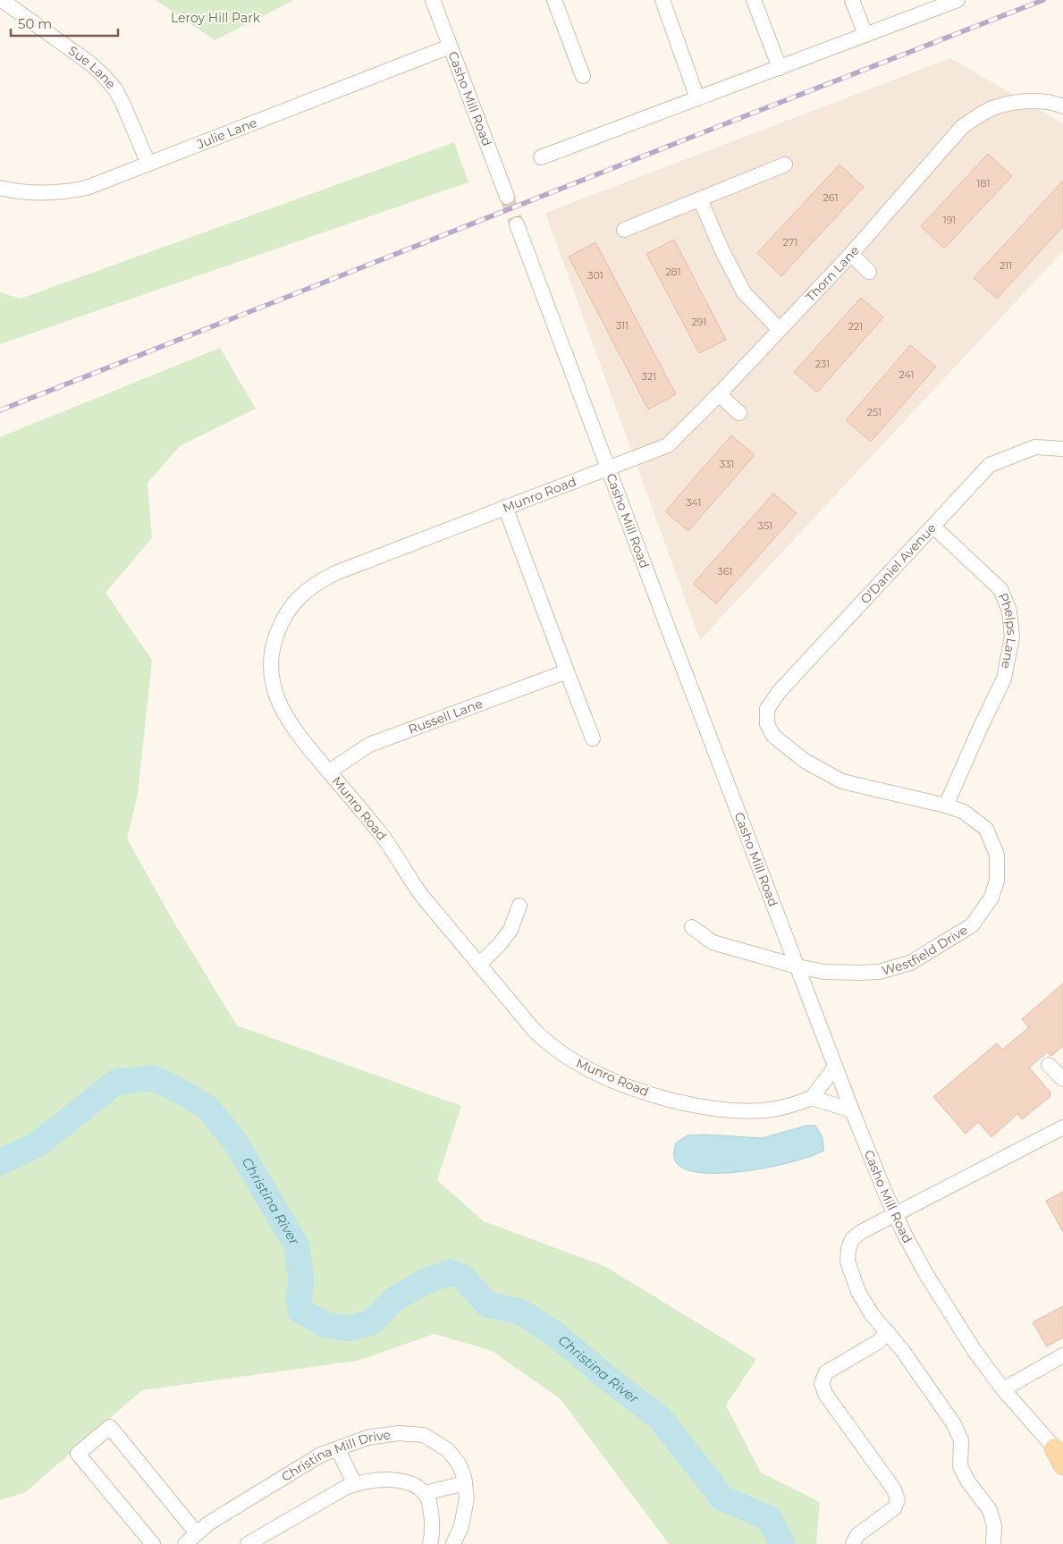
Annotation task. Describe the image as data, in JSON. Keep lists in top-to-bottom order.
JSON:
{
  "streets": {
    "street": [
      "Sue Lane",
      "Casho Mill Road",
      "Julie Lane",
      "Thorn Lane",
      "Munro Road",
      "O'Daniel Avenue",
      "Phelps Lane",
      "Russell Lane",
      "Westfield Drive",
      "Christina Mill Drive"
    ]
  },
  "crossings": [
    ["Sue Lane", "Julie Lane"],
    ["Casho Mill Road", "Julie Lane"],
    ["Casho Mill Road", "Thorn Lane"],
    ["Casho Mill Road", "Munro Road"],
    ["Casho Mill Road", "Westfield Drive"],
    ["Thorn Lane", "Munro Road"],
    ["Munro Road", "Russell Lane"],
    ["O'Daniel Avenue", "Phelps Lane"],
    ["O'Daniel Avenue", "Westfield Drive"],
    ["Phelps Lane", "Westfield Drive"]
  ],
  "water": ["Christina River"],
  "parks": ["Leroy Hill Park"],
  "house_numbers": [
    "181",
    "261",
    "191",
    "271",
    "211",
    "281",
    "301",
    "291",
    "311",
    "221",
    "231",
    "241",
    "321",
    "251",
    "331",
    "341",
    "351",
    "361"
  ],
  "scale_bar": "50 m"
}
